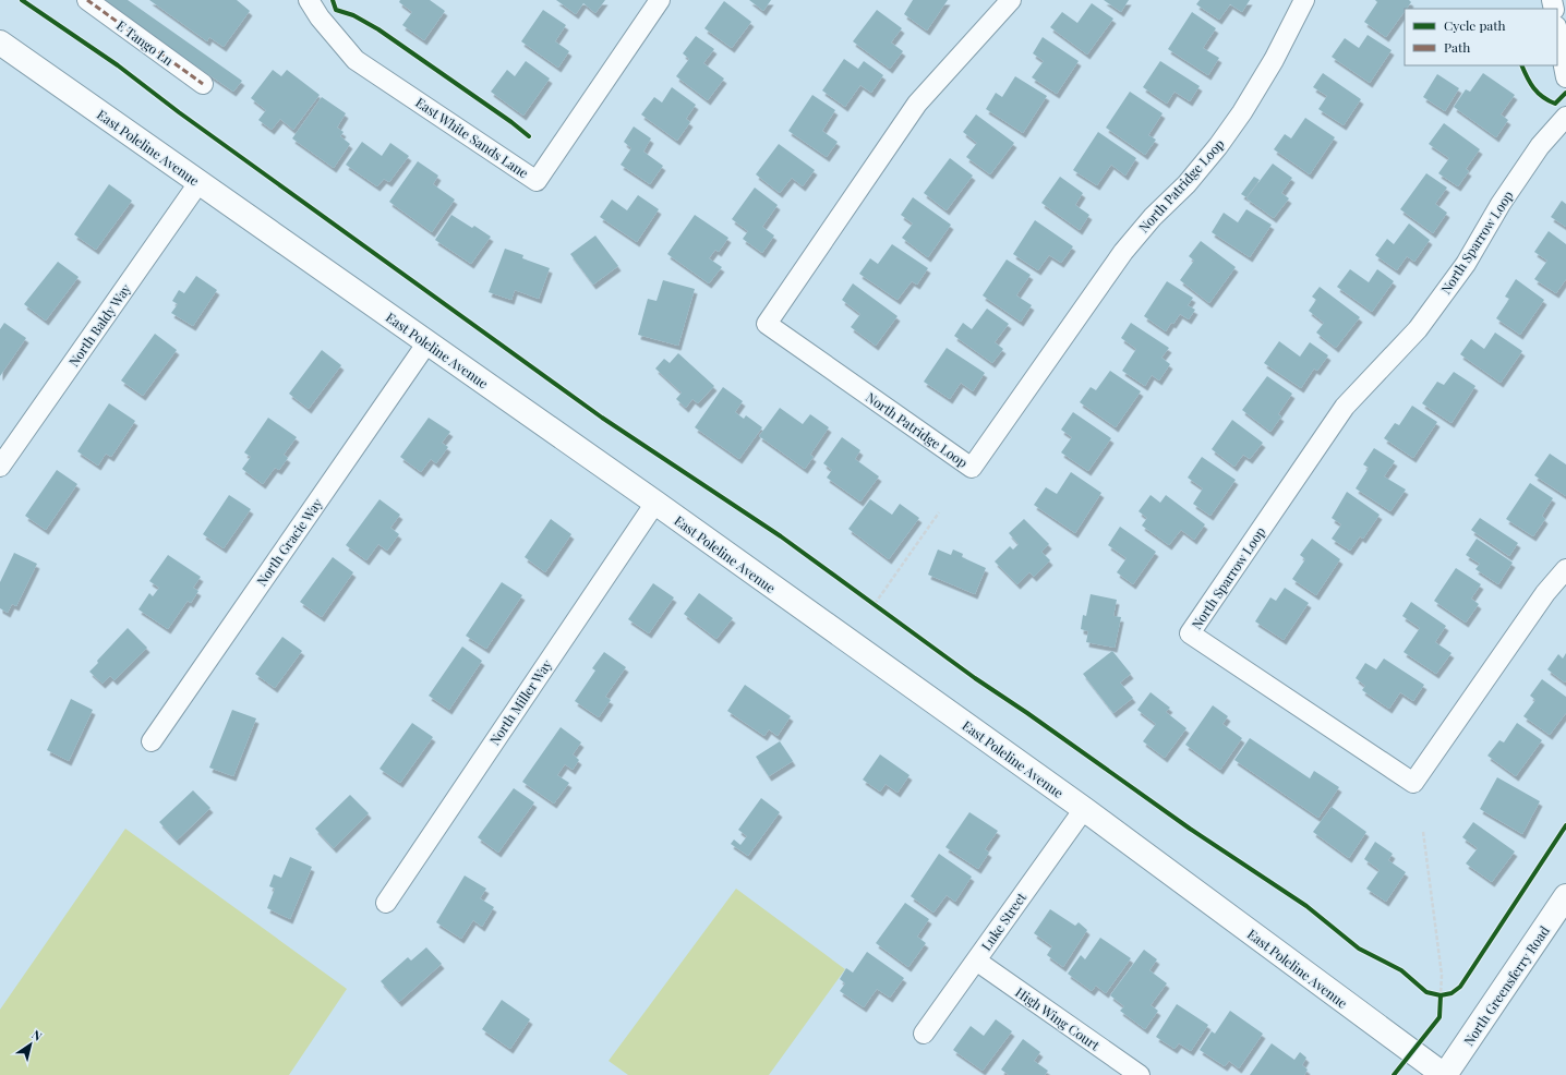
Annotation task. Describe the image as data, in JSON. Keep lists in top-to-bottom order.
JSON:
{
  "streets": {
    "main road": ["East Poleline Avenue", "North Greensferry Road"],
    "street": [
      "E Tango Ln",
      "East White Sands Lane",
      "North Patridge Loop",
      "North Sparrow Loop",
      "North Baldy Way",
      "North Gracie Way",
      "North Miller Way",
      "Luke Street",
      "High Wing Court"
    ]
  },
  "crossings": [
    ["East Poleline Avenue", "North Baldy Way"],
    ["East Poleline Avenue", "North Gracie Way"],
    ["East Poleline Avenue", "North Miller Way"],
    ["East Poleline Avenue", "Luke Street"],
    ["East Poleline Avenue", "North Greensferry Road"],
    ["Luke Street", "High Wing Court"]
  ],
  "legend": ["Cycle path", "Path"],
  "north": "top right"
}
